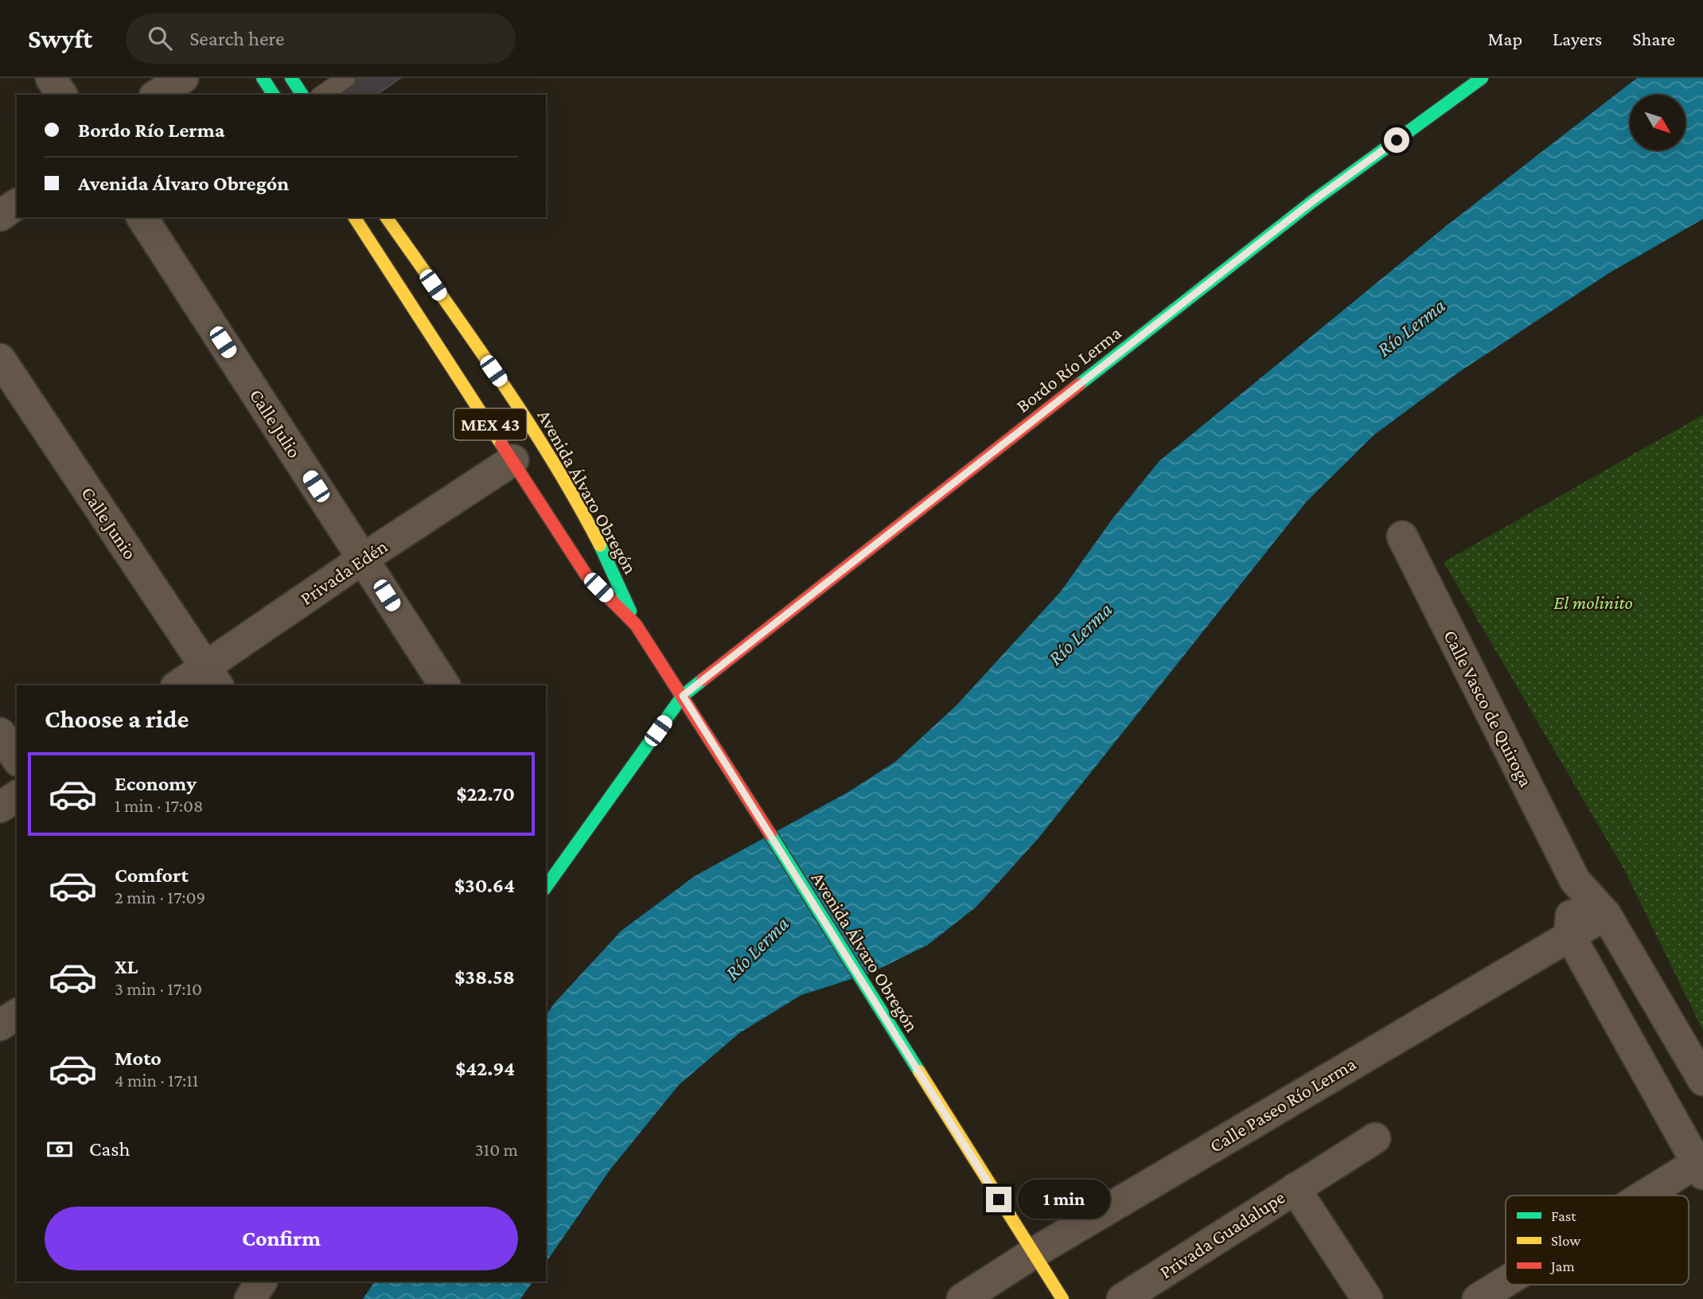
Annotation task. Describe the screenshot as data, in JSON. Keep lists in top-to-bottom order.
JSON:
{
  "streets": {
    "main road": ["Bordo Río Lerma", "MEX 43", "Avenida Álvaro Obregón"],
    "street": [
      "Calle Julio",
      "Calle Junio",
      "Privada Edén",
      "Calle Vasco de Quiroga",
      "Calle Paseo Río Lerma",
      "Privada Guadalupe"
    ]
  },
  "crossings": [
    ["Bordo Río Lerma", "Avenida Álvaro Obregón"],
    ["Calle Julio", "Privada Edén"],
    ["Avenida Álvaro Obregón", "Privada Edén"],
    ["Avenida Álvaro Obregón", "Calle Paseo Río Lerma"],
    ["Calle Junio", "Privada Edén"],
    ["Calle Vasco de Quiroga", "Calle Paseo Río Lerma"]
  ],
  "water": ["Río Lerma"],
  "parks": ["El molinito"],
  "legend": ["Fast", "Slow", "Jam"],
  "north": "bottom right",
  "page": {
    "header": "Swyft",
    "search": "Search here",
    "nav": ["Map", "Layers", "Share"],
    "banner": ["Bordo Río Lerma", "Avenida Álvaro Obregón"],
    "heading": "Choose a ride",
    "list": [
      {
        "name": "Economy",
        "note": "1 min · 17:08",
        "value": "$22.70"
      },
      {
        "name": "Comfort",
        "note": "2 min · 17:09",
        "value": "$30.64"
      },
      {
        "name": "XL",
        "note": "3 min · 17:10",
        "value": "$38.58"
      },
      {
        "name": "Moto",
        "note": "4 min · 17:11",
        "value": "$42.94"
      }
    ],
    "pay": ["Cash", "310 m"],
    "bubble": "1 min",
    "buttons": "Confirm"
  }
}
